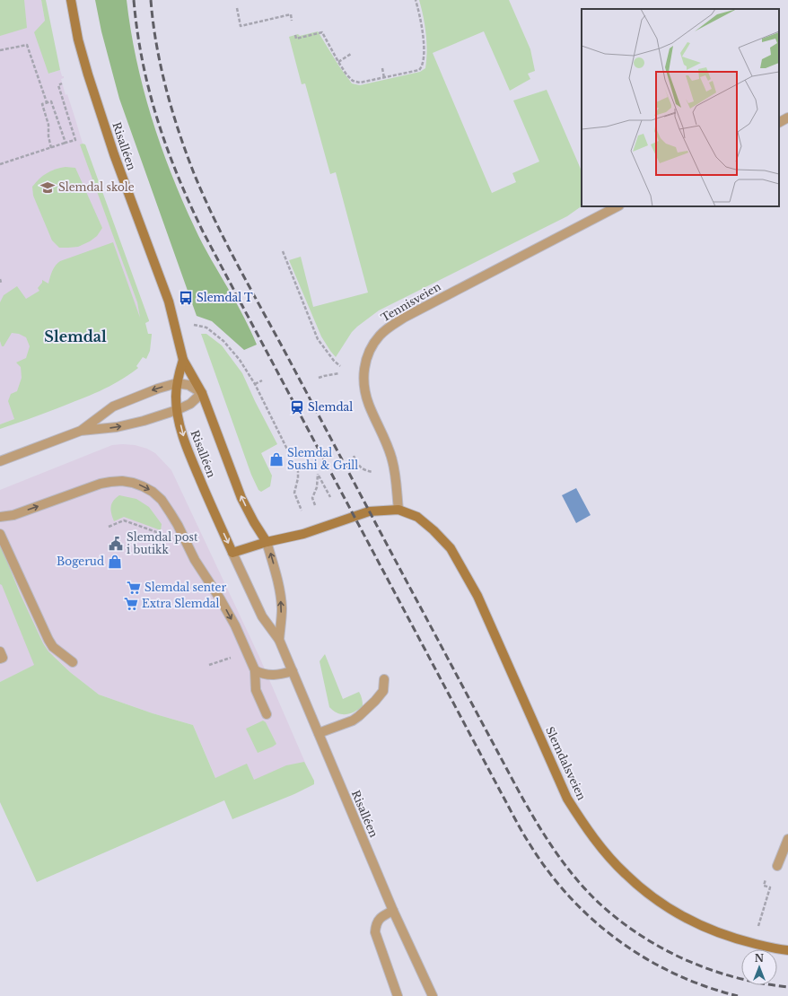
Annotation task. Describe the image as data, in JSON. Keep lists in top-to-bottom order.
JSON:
{
  "streets": {
    "main road": ["Risalléen", "Slemdalsveien"],
    "street": ["Tennisveien"]
  },
  "crossings": [
    ["Tennisveien", "Slemdalsveien"]
  ],
  "districts": ["Slemdal"],
  "places": {
    "school or university": ["Slemdal skole"],
    "bus stop": ["Slemdal T"],
    "station": ["Slemdal"],
    "shop": ["Slemdal Sushi & Grill", "Bogerud"],
    "public building": ["Slemdal post i butikk"],
    "supermarket": ["Slemdal senter", "Extra Slemdal"]
  },
  "north": "top"
}
